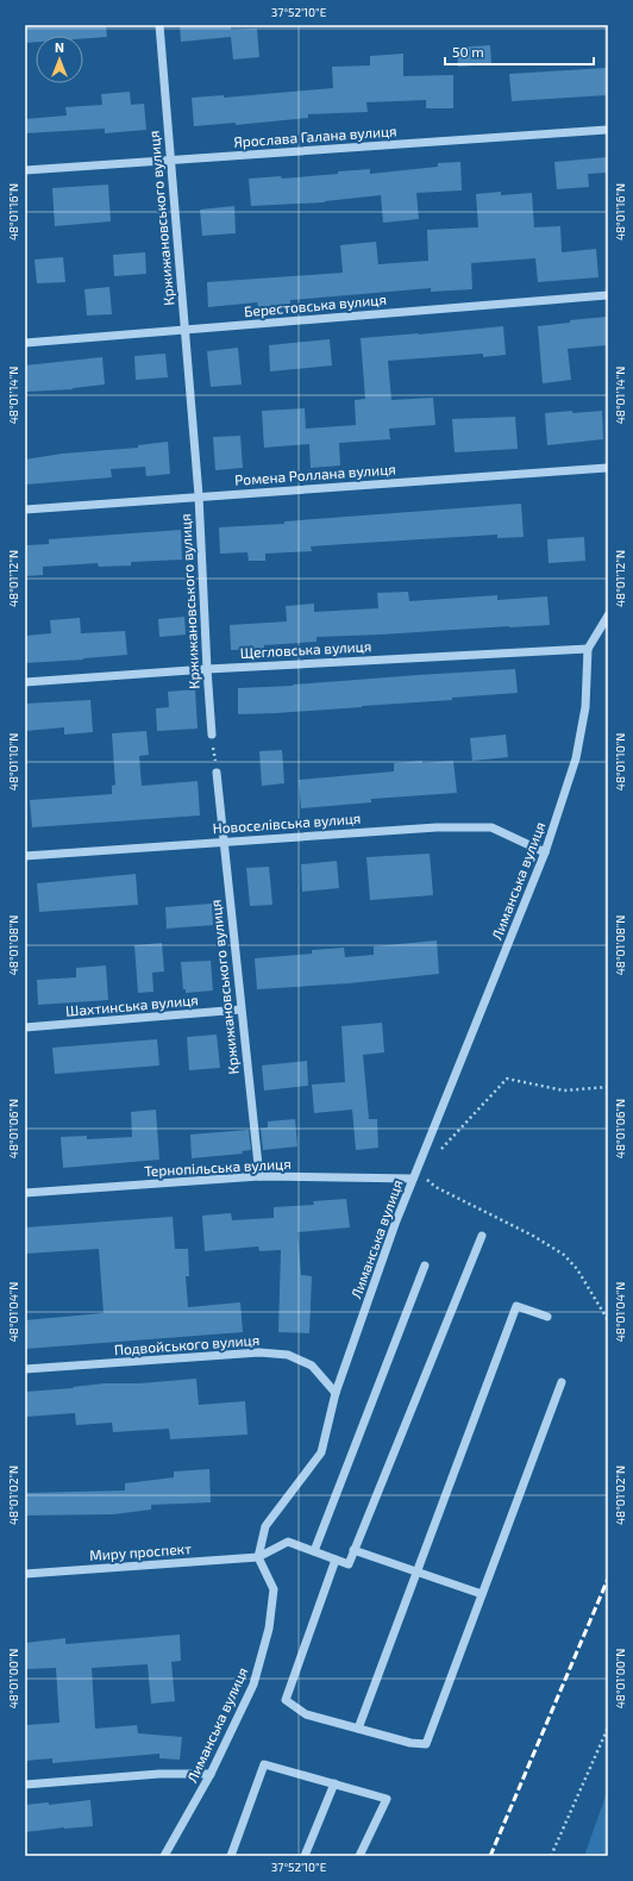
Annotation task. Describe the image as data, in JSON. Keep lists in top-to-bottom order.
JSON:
{
  "streets": {
    "street": [
      "Ярослава Галана вулиця",
      "Кржижановського вулиця",
      "Берестовська вулиця",
      "Ромена Роллана вулиця",
      "Щегловська вулиця",
      "Новоселівська вулиця",
      "Лиманська вулиця",
      "Шахтинська вулиця",
      "Тернопільська вулиця",
      "Подвойського вулиця",
      "Миру проспект"
    ]
  },
  "crossings": [
    ["Ярослава Галана вулиця", "Кржижановського вулиця"],
    ["Кржижановського вулиця", "Берестовська вулиця"],
    ["Кржижановського вулиця", "Ромена Роллана вулиця"],
    ["Кржижановського вулиця", "Щегловська вулиця"],
    ["Кржижановського вулиця", "Новоселівська вулиця"],
    ["Кржижановського вулиця", "Шахтинська вулиця"],
    ["Кржижановського вулиця", "Тернопільська вулиця"],
    ["Щегловська вулиця", "Лиманська вулиця"],
    ["Новоселівська вулиця", "Лиманська вулиця"],
    ["Лиманська вулиця", "Тернопільська вулиця"],
    ["Лиманська вулиця", "Подвойського вулиця"],
    ["Лиманська вулиця", "Миру проспект"]
  ],
  "scale_bar": "50 m",
  "north": "top",
  "coordinates": [
    "37°52'10\"E",
    "48°01'16\"N",
    "48°01'14\"N",
    "48°01'12\"N",
    "48°01'10\"N",
    "48°01'08\"N",
    "48°01'06\"N",
    "48°01'04\"N",
    "48°01'02\"N",
    "48°01'00\"N"
  ]
}
